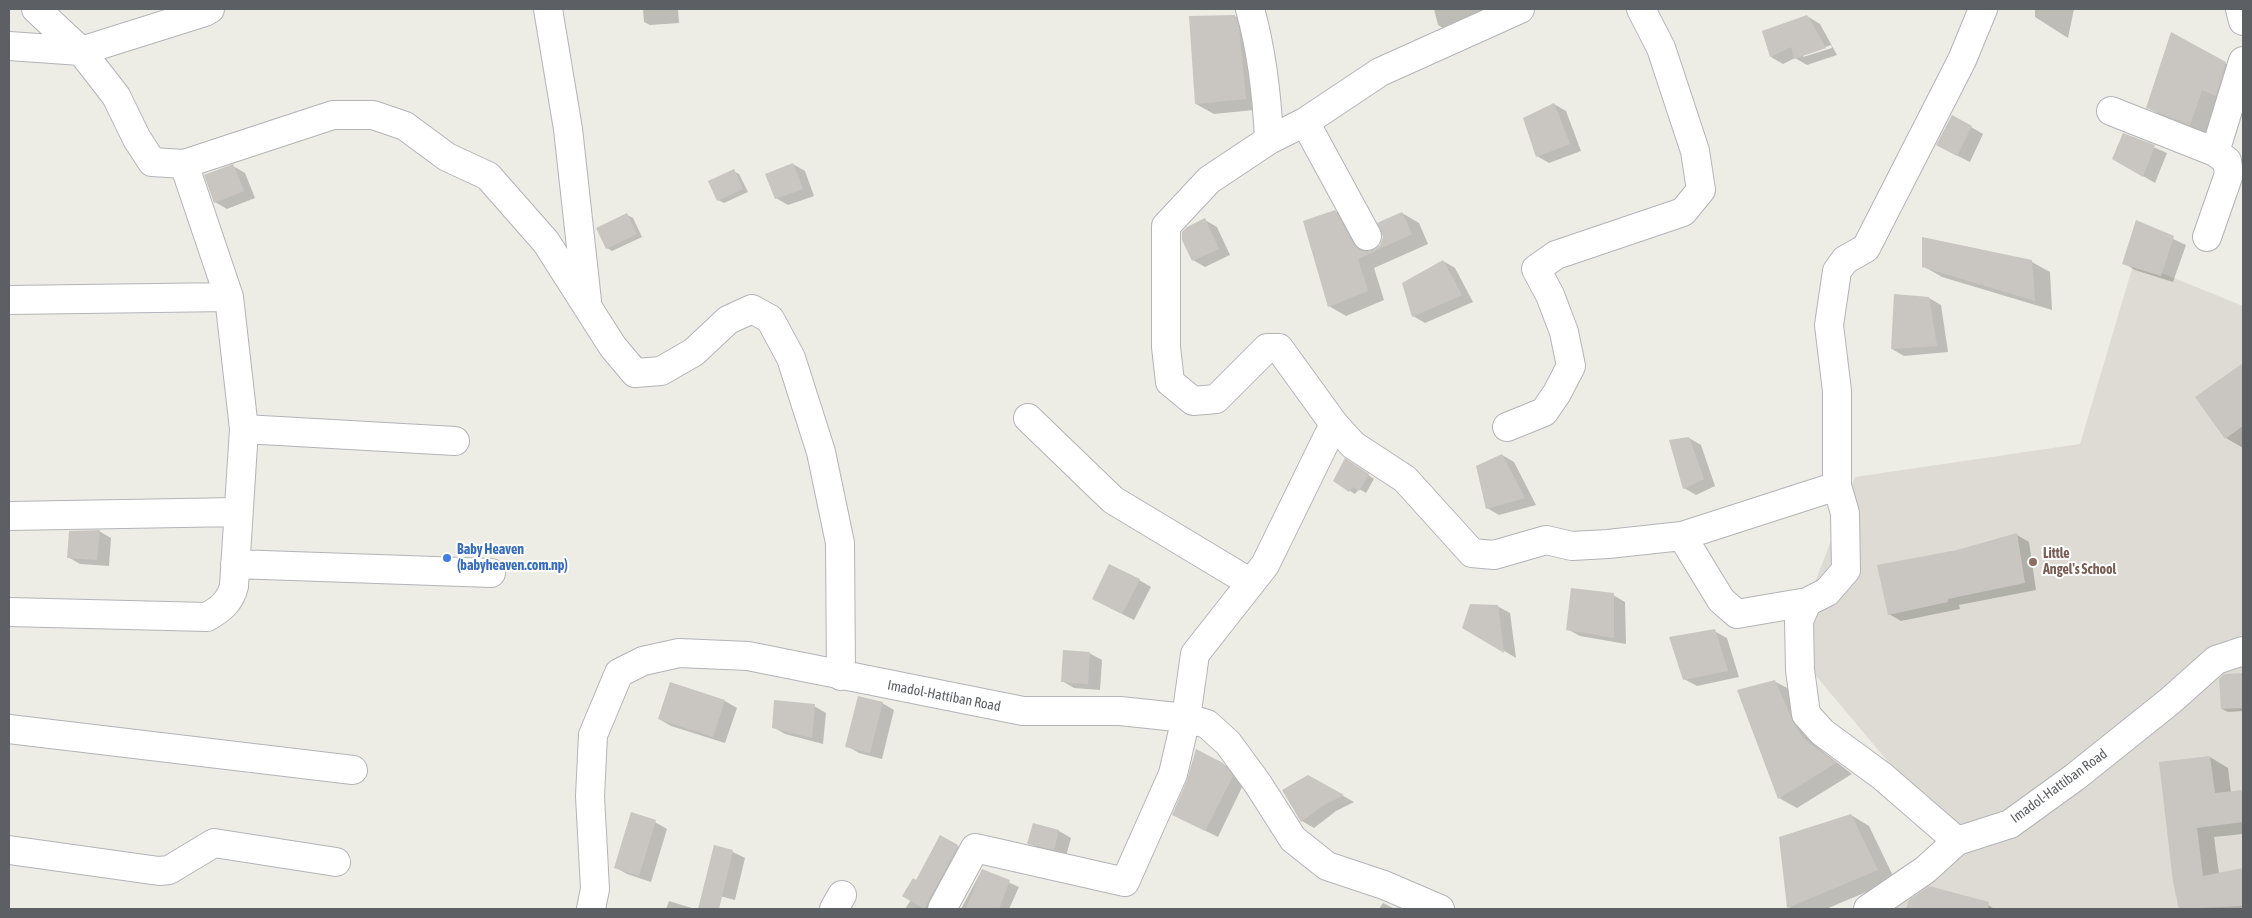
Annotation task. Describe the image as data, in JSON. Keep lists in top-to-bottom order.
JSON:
{
  "streets": {
    "street": ["Imadol-Hattiban Road"]
  },
  "places": ["Baby Heaven (babyheaven.com.np)", "Little Angel's School"]
}
